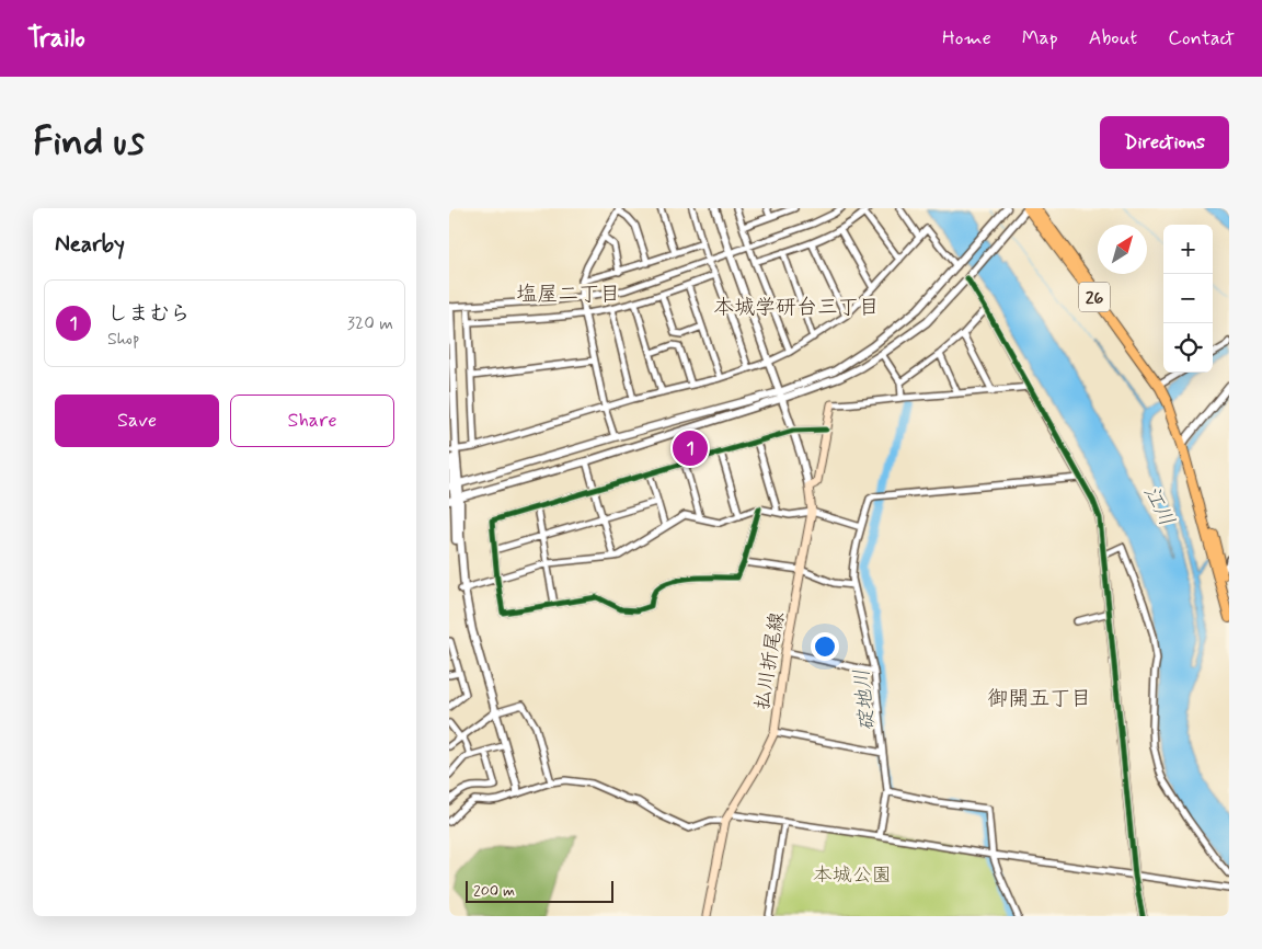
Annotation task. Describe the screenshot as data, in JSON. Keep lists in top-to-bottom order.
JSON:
{
  "streets": {
    "main road": ["26", "払川折尾線"]
  },
  "districts": ["塩屋二丁目", "本城学研台三丁目", "御開五丁目"],
  "water": ["江川", "碇地川"],
  "parks": ["本城公園"],
  "scale_bar": "200 m",
  "north": "top right",
  "page": {
    "header": "Trailo",
    "nav": [
      "Home",
      "Map",
      "About",
      "Contact"
    ],
    "buttons": [
      "Directions",
      ["Save", "Share"]
    ],
    "title": "Find us",
    "heading": "Nearby",
    "map_buttons": ["+", "−"],
    "list": [
      {
        "mark": "1",
        "name": "しまむら",
        "note": "Shop",
        "value": "320 m"
      }
    ],
    "pins": "1",
    "scale": "200 m"
  }
}
